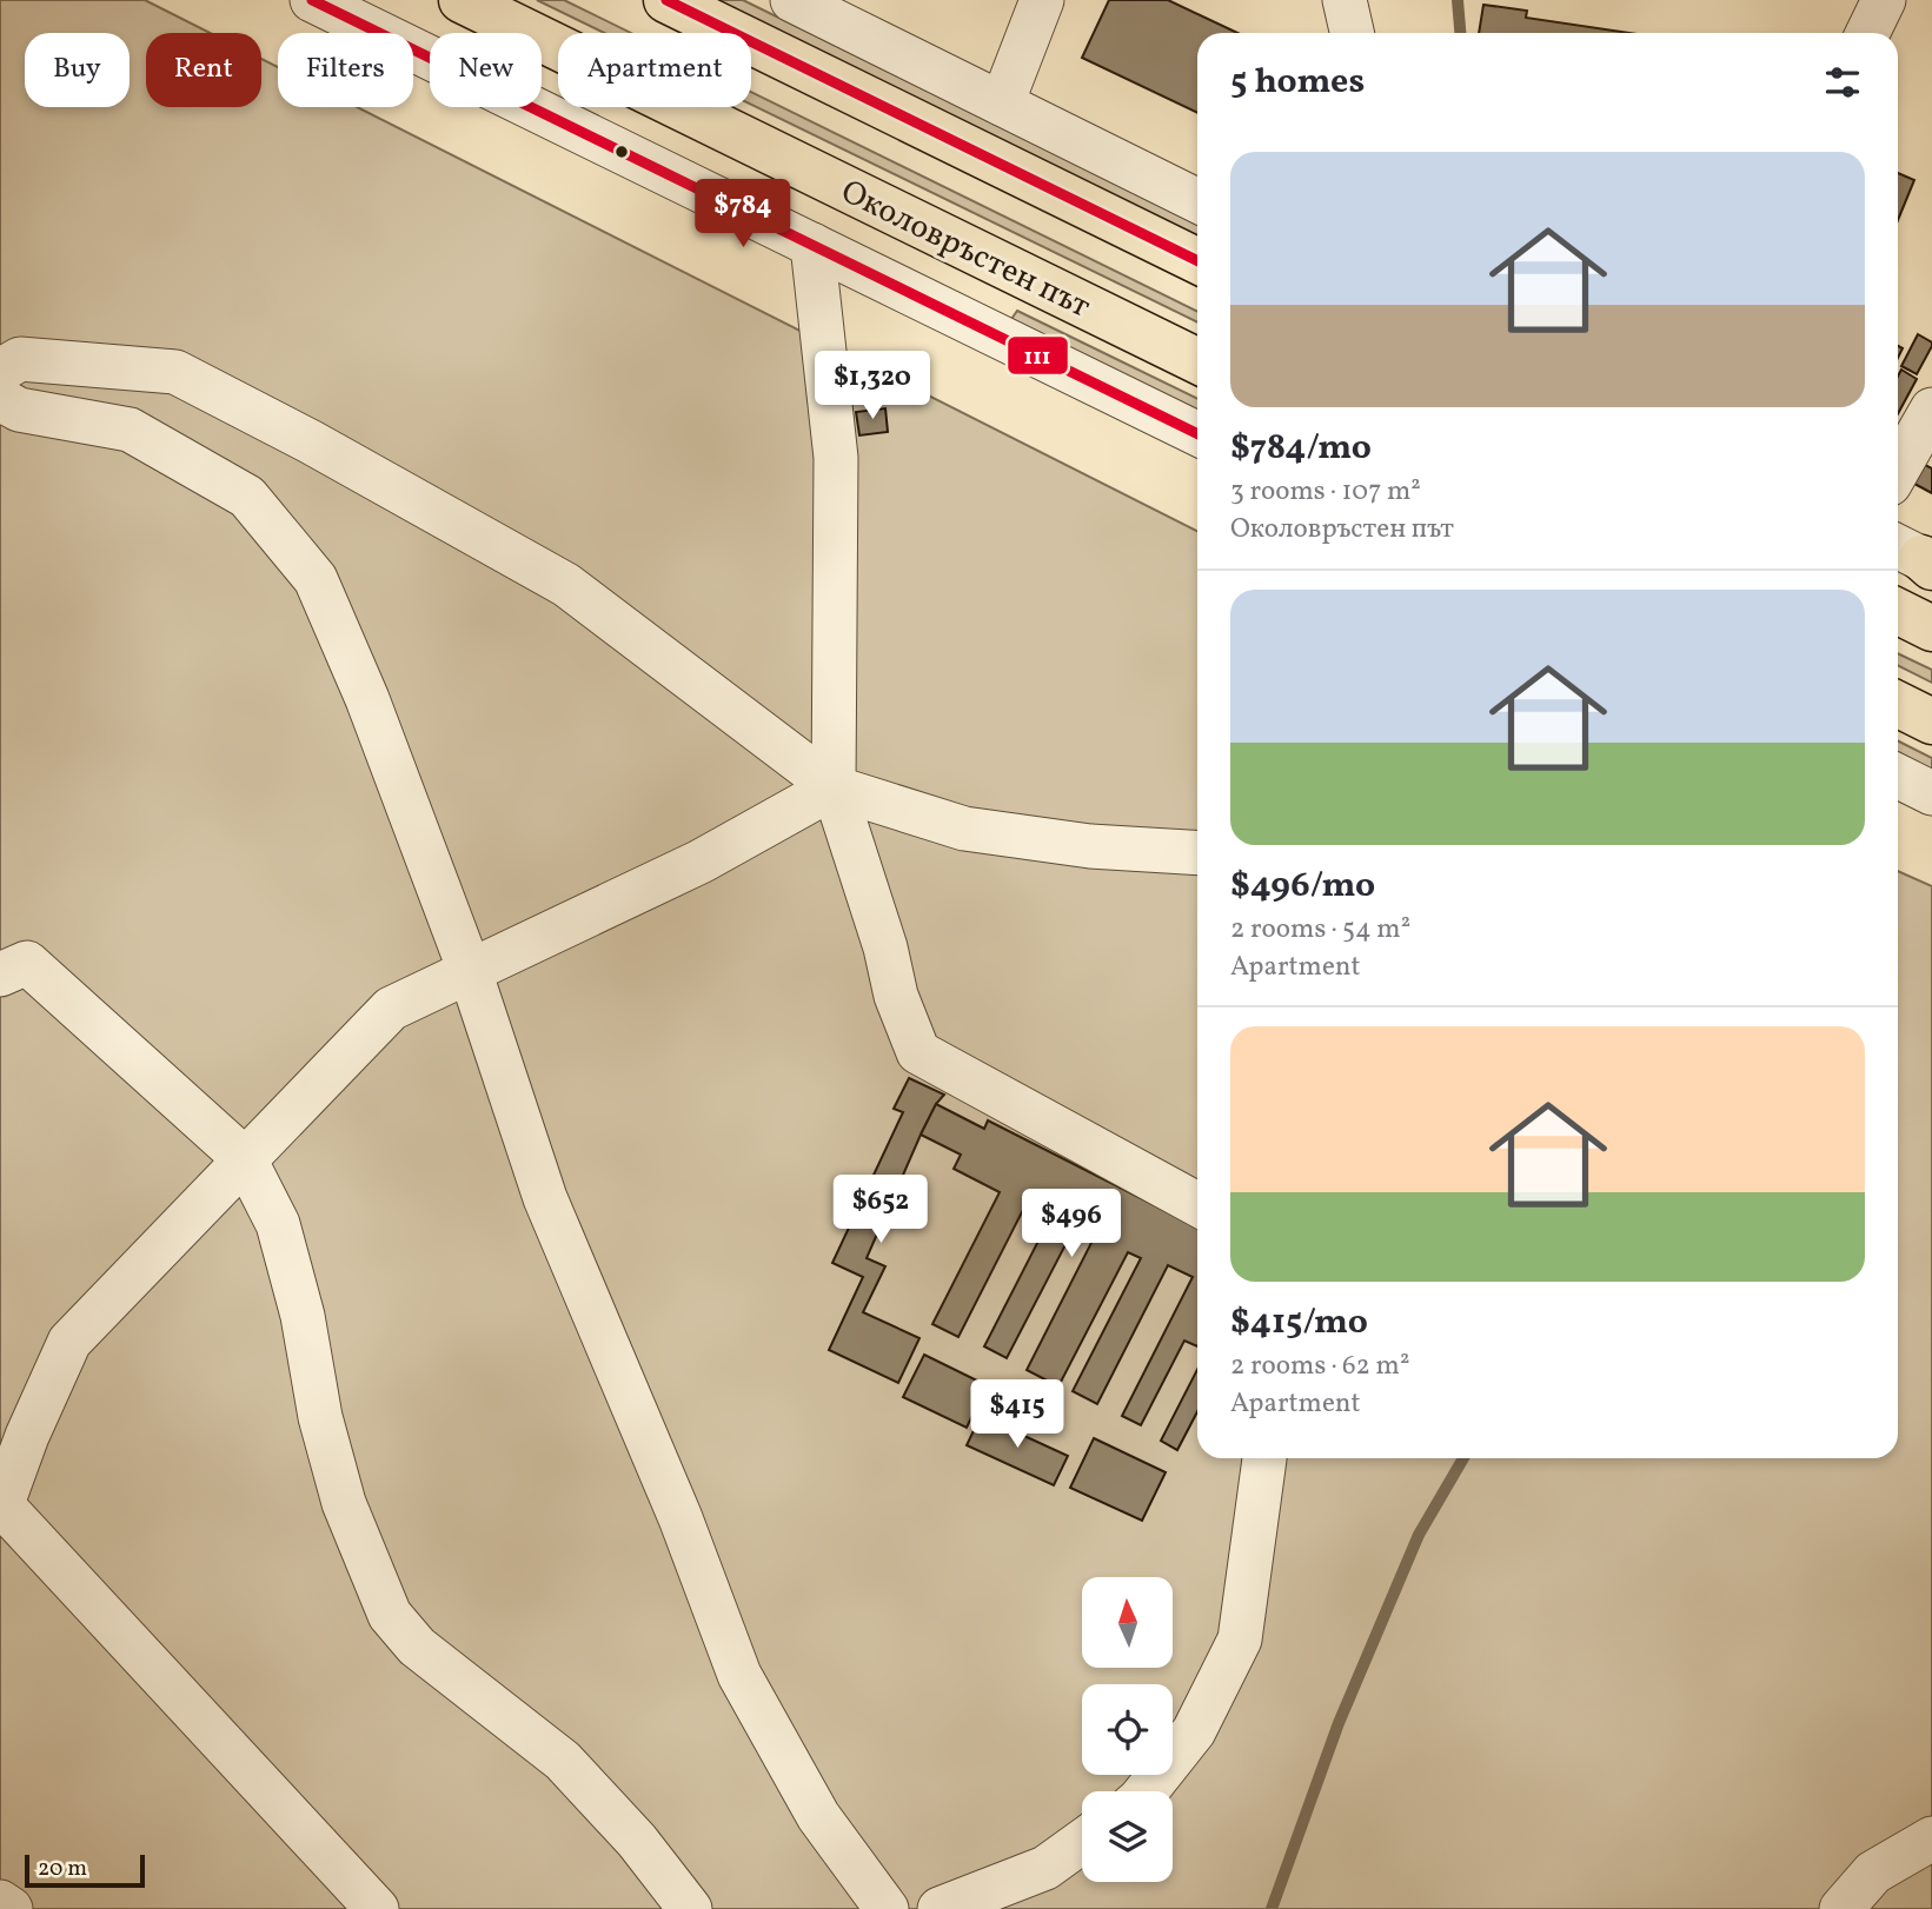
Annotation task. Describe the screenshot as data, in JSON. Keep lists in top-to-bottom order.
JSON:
{
  "streets": {
    "highway": ["Околовръстен път"]
  },
  "lines": ["transit line 111"],
  "scale_bar": "20 m",
  "north": "top",
  "page": {
    "chip": [
      "Buy",
      "Rent",
      "Filters",
      "New",
      "Apartment"
    ],
    "heading": "5 homes",
    "list": [
      {
        "name": "$784/mo",
        "note": "3 rooms · 107 m² · Околовръстен път"
      },
      {
        "name": "$496/mo",
        "note": "2 rooms · 54 m² · Apartment"
      },
      {
        "name": "$415/mo",
        "note": "2 rooms · 62 m² · Apartment"
      }
    ],
    "price": [
      "$784",
      "$1,320",
      "$652",
      "$496",
      "$415"
    ],
    "scale": "20 m"
  }
}
